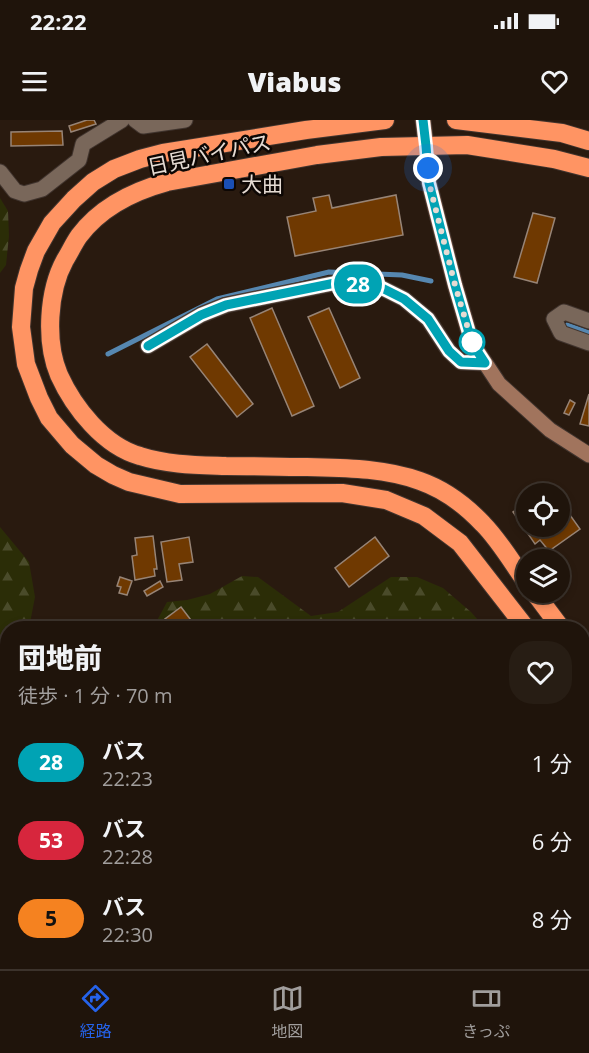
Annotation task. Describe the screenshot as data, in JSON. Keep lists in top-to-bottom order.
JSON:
{
  "streets": {
    "highway": ["日見バイパス"]
  },
  "places": {
    "transit": ["大曲"]
  },
  "lines": ["bus line 28"],
  "page": {
    "status": "22:22",
    "header": "Viabus",
    "on_map": "28",
    "heading": ["団地前", "徒歩 · 1 分 · 70 m"],
    "list": [
      {
        "mark": "28",
        "name": "バス",
        "note": "22:23",
        "value": "1 分"
      },
      {
        "mark": "53",
        "name": "バス",
        "note": "22:28",
        "value": "6 分"
      },
      {
        "mark": "5",
        "name": "バス",
        "note": "22:30",
        "value": "8 分"
      }
    ],
    "tabs": ["経路", "地図", "きっぷ"]
  }
}
